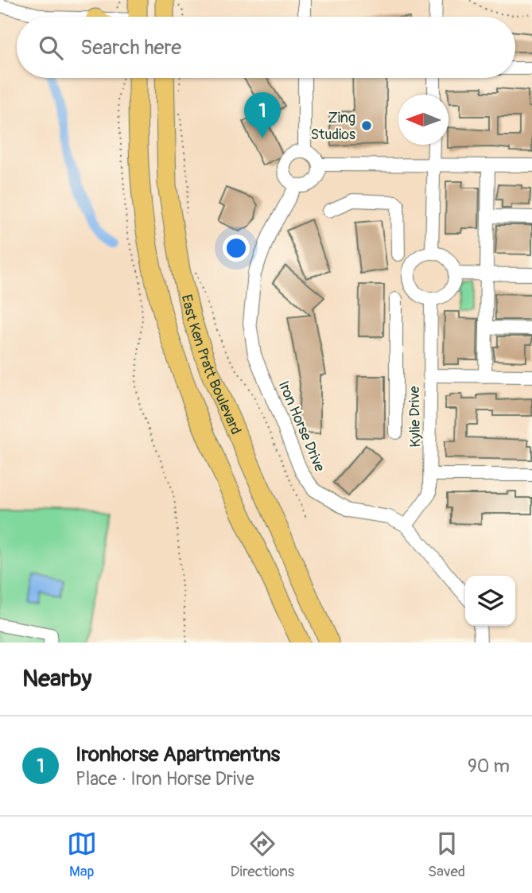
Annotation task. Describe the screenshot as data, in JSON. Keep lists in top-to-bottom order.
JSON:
{
  "streets": {
    "highway": ["East Ken Pratt Boulevard"],
    "street": ["Kylie Drive", "Iron Horse Drive"]
  },
  "crossings": [
    ["Kylie Drive", "Iron Horse Drive"]
  ],
  "places": ["Zing Studios"],
  "north": "left",
  "page": {
    "search": "Search here",
    "pins": "1",
    "heading": "Nearby",
    "list": [
      {
        "mark": "1",
        "name": "Ironhorse Apartmentns",
        "note": "Place · Iron Horse Drive",
        "value": "90 m"
      }
    ],
    "nav": ["Map", "Directions", "Saved"]
  }
}
